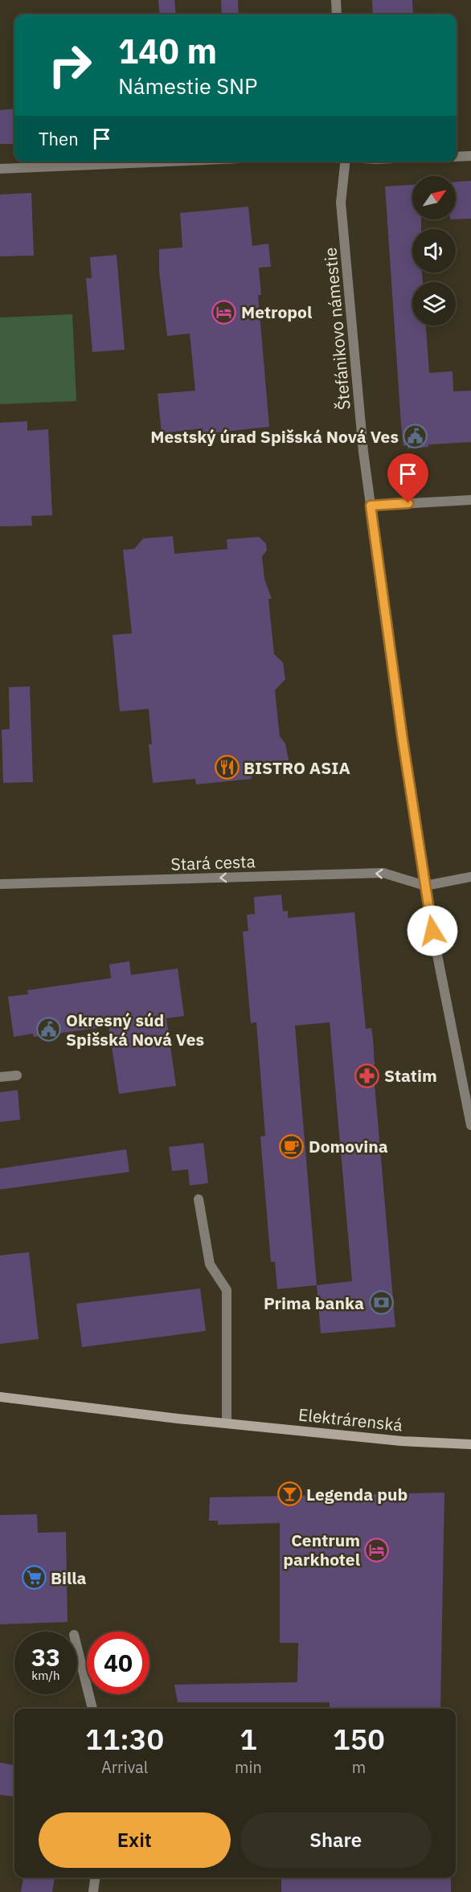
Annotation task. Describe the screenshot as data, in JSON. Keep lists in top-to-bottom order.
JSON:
{
  "streets": {
    "main road": ["Elektrárenská"],
    "street": ["Štefánikovo námestie", "Stará cesta"]
  },
  "crossings": [
    ["Štefánikovo námestie", "Stará cesta"]
  ],
  "one_way": ["Stará cesta"],
  "places": {
    "hotel": ["Metropol", "Centrum parkhotel"],
    "public building": ["Mestský úrad Spišská Nová Ves", "Okresný súd Spišská Nová Ves"],
    "restaurant": ["BISTRO ASIA"],
    "pharmacy": ["Statim"],
    "cafe": ["Domovina"],
    "bank": ["Prima banka"],
    "bar": ["Legenda pub"],
    "supermarket": ["Billa"]
  },
  "north": "top right",
  "page": {
    "turn": ["140 m", "Námestie SNP"],
    "then": "Then",
    "speed": "33 km/h",
    "limit": "40",
    "eta": [
      "11:30",
      "Arrival",
      "1",
      "min",
      "150",
      "m"
    ],
    "buttons": ["Exit", "Share"]
  }
}
